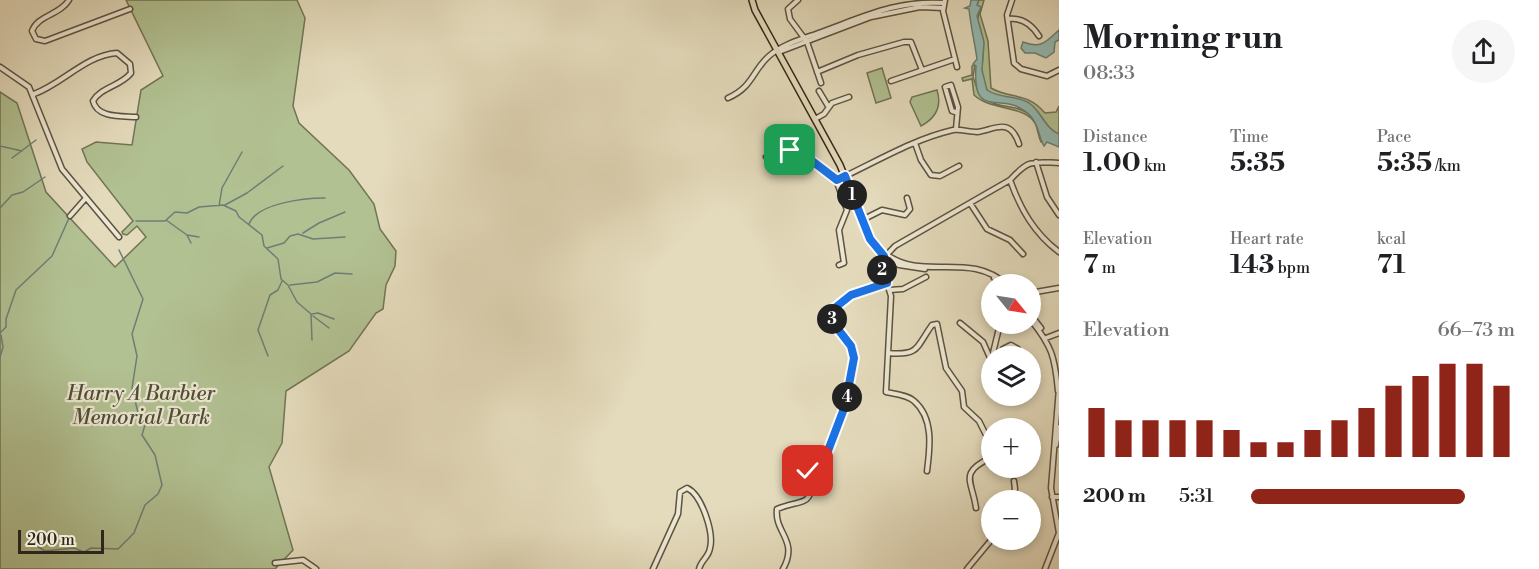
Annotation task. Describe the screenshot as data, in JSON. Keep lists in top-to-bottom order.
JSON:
{
  "parks": ["Harry A Barbier Memorial Park"],
  "scale_bar": "200 m",
  "north": "bottom right",
  "page": {
    "heading": ["Morning run", "08:33"],
    "stats": [
      ["Distance", "1.00 km"],
      ["Time", "5:35"],
      ["Pace", "5:35 /km"],
      ["Elevation", "7 m"],
      ["Heart rate", "143 bpm"],
      ["kcal", "71"]
    ],
    "pins": [
      "1",
      "2",
      "3",
      "4"
    ],
    "map_buttons": ["+", "−"],
    "chart": ["Elevation", "66–73 m"],
    "list": [
      {
        "name": "200 m",
        "note": "5:31"
      }
    ],
    "scale": "200 m"
  }
}
